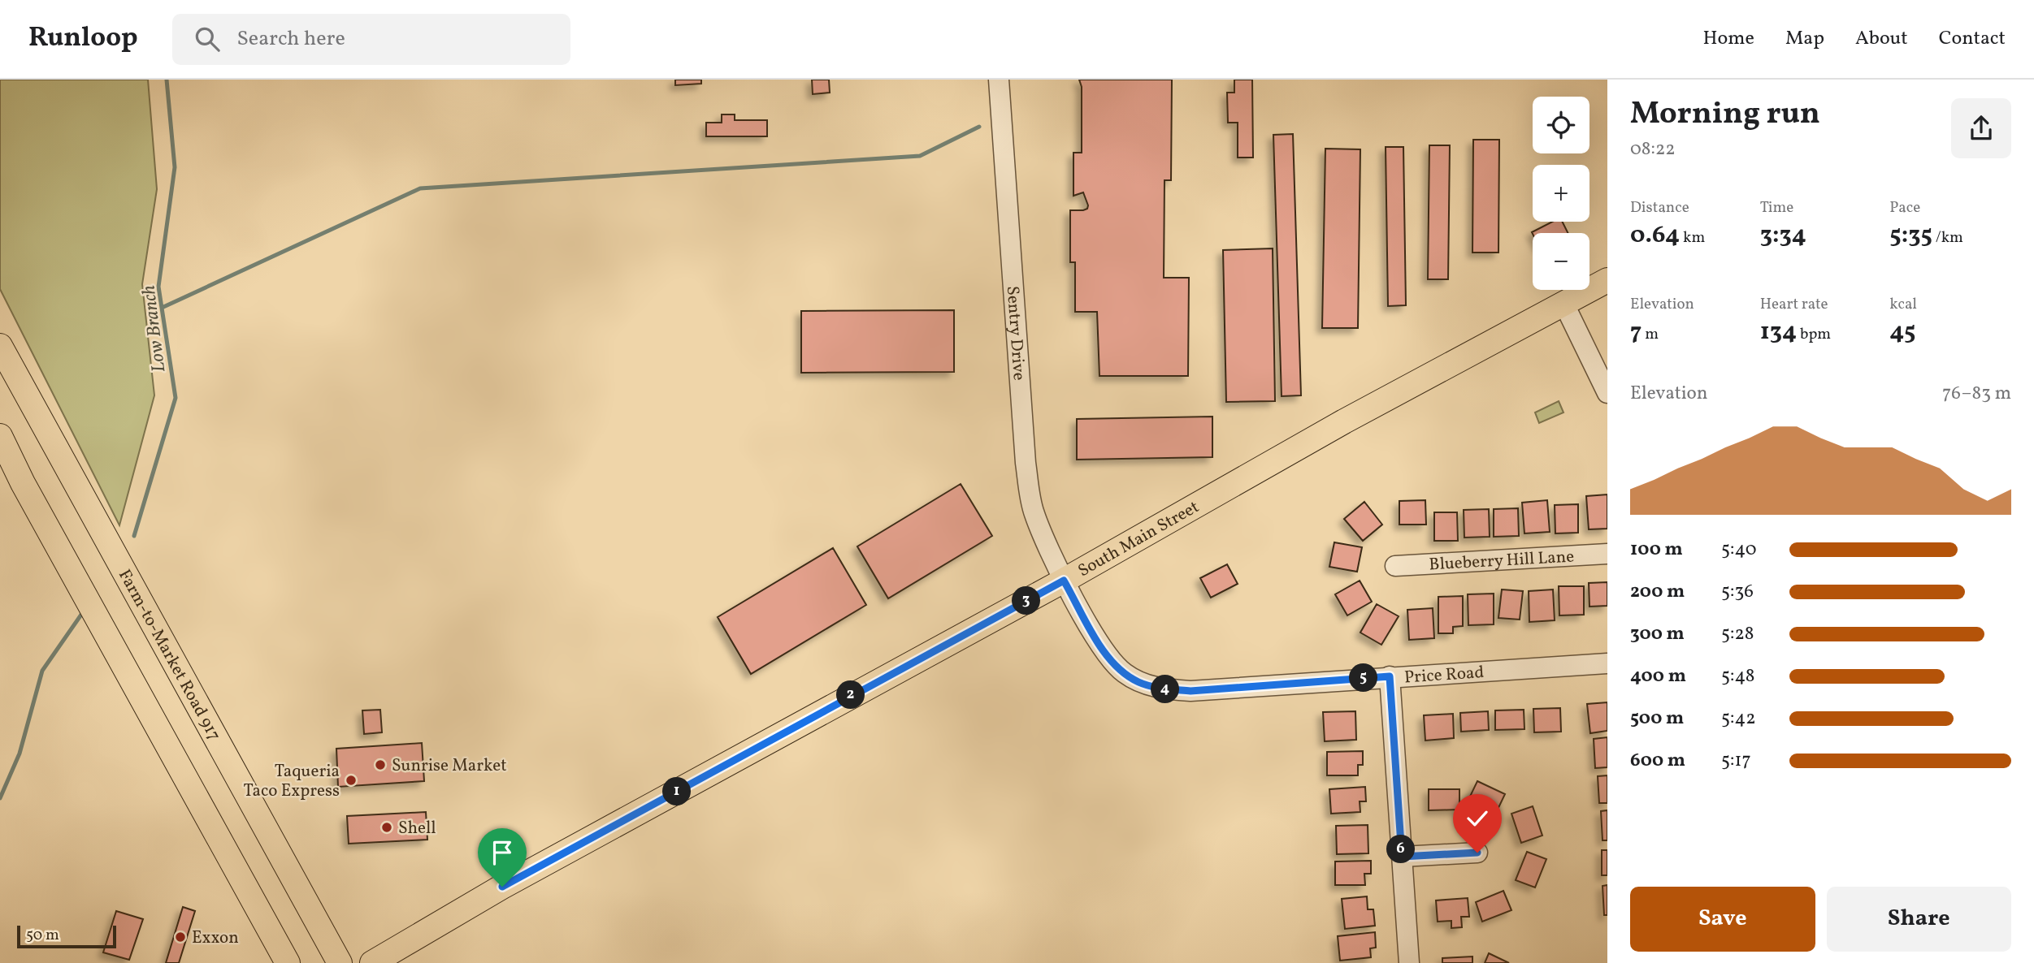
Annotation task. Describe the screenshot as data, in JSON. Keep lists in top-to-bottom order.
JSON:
{
  "streets": {
    "main road": ["South Main Street", "Farm-to-Market Road 917"],
    "street": ["Sentry Drive", "Blueberry Hill Lane", "Price Road"]
  },
  "crossings": [
    ["Sentry Drive", "South Main Street"],
    ["Sentry Drive", "Price Road"],
    ["South Main Street", "Price Road"]
  ],
  "water": ["Low Branch"],
  "places": [
    "Sunrise Market",
    "Taqueria Taco Express",
    "Shell",
    "Exxon"
  ],
  "scale_bar": "50 m",
  "page": {
    "header": "Runloop",
    "search": "Search here",
    "nav": [
      "Home",
      "Map",
      "About",
      "Contact"
    ],
    "heading": ["Morning run", "08:22"],
    "map_buttons": ["+", "−"],
    "stats": [
      ["Distance", "0.64 km"],
      ["Time", "3:34"],
      ["Pace", "5:35 /km"],
      ["Elevation", "7 m"],
      ["Heart rate", "134 bpm"],
      ["kcal", "45"]
    ],
    "chart": ["Elevation", "76–83 m"],
    "list": [
      {
        "name": "100 m",
        "note": "5:40"
      },
      {
        "name": "200 m",
        "note": "5:36"
      },
      {
        "name": "300 m",
        "note": "5:28"
      },
      {
        "name": "400 m",
        "note": "5:48"
      },
      {
        "name": "500 m",
        "note": "5:42"
      },
      {
        "name": "600 m",
        "note": "5:17"
      }
    ],
    "pins": [
      "3",
      "5",
      "4",
      "2",
      "1",
      "6"
    ],
    "buttons": ["Save", "Share"],
    "scale": "50 m"
  }
}
